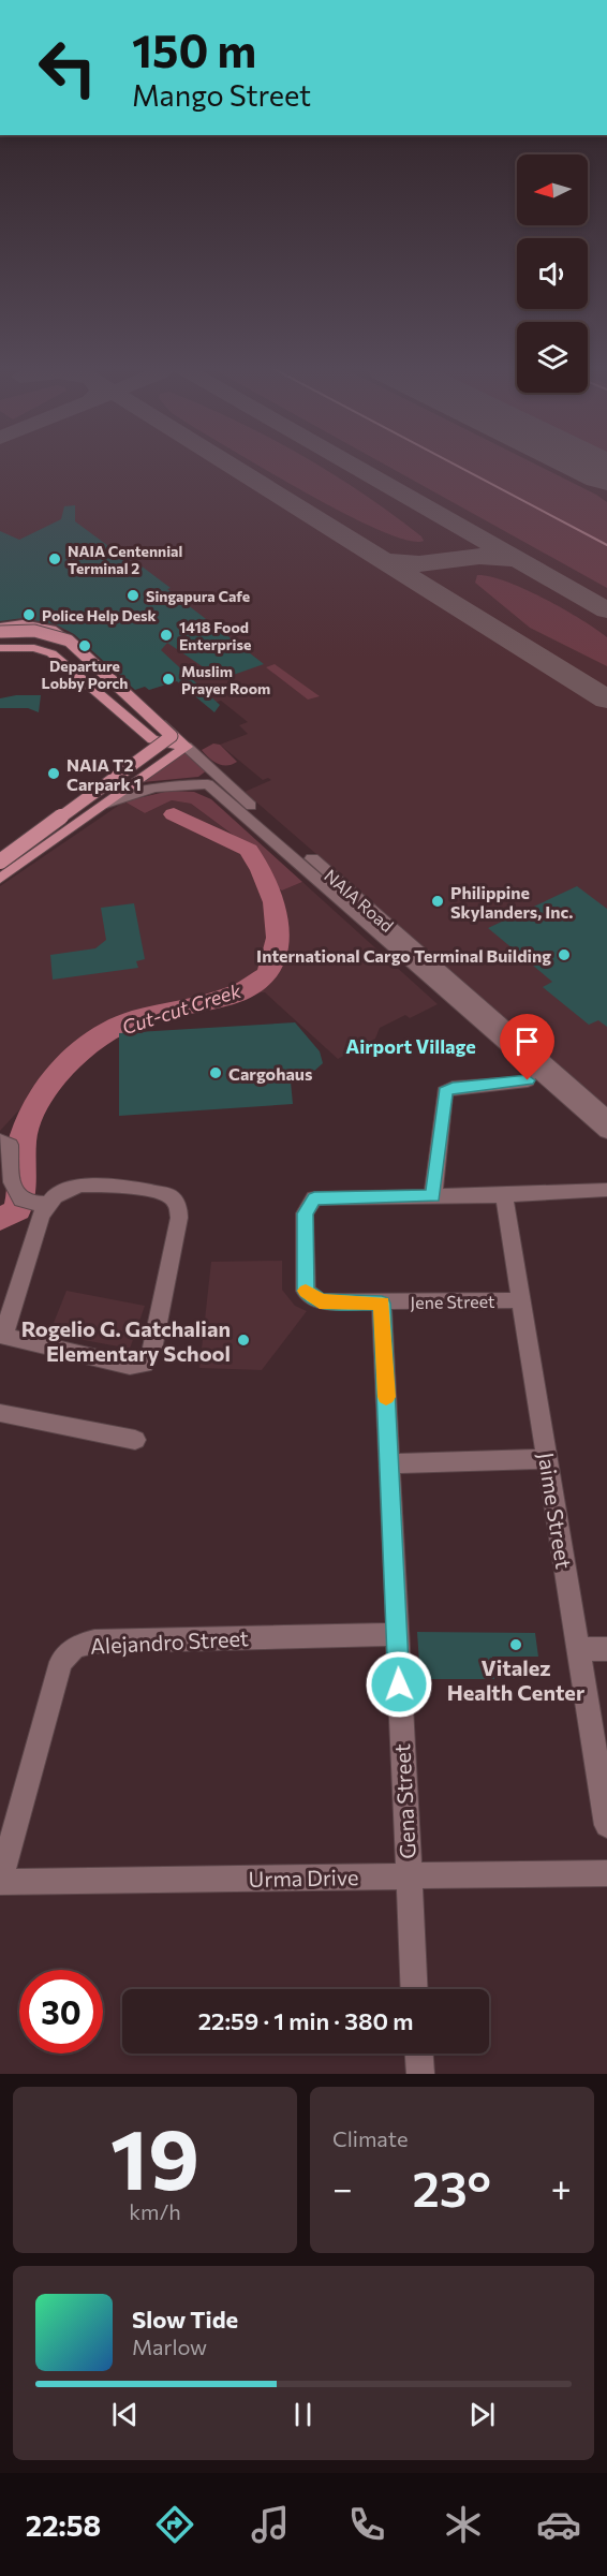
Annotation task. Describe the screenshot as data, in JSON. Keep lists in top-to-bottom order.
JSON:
{
  "streets": {
    "main road": ["NAIA Road"],
    "street": [
      "Jene Street",
      "Jaime Street",
      "Alejandro Street",
      "Gena Street",
      "Urma Drive"
    ]
  },
  "crossings": [
    ["Jene Street", "Jaime Street"],
    ["Jene Street", "Gena Street"],
    ["Alejandro Street", "Gena Street"],
    ["Alejandro Street", "Urma Drive"],
    ["Gena Street", "Urma Drive"]
  ],
  "districts": ["Airport Village"],
  "water": ["Cut-cut Creek"],
  "places": [
    "NAIA Centennial Terminal 2",
    "Singapura Cafe",
    "Police Help Desk",
    "1418 Food Enterprise",
    "Departure Lobby Porch",
    "Muslim Prayer Room",
    "NAIA T2 Carpark 1",
    "Philippine Skylanders, Inc.",
    "International Cargo Terminal Building",
    "Cargohaus",
    "Rogelio G. Gatchalian Elementary School",
    "Vitalez Health Center"
  ],
  "north": "left",
  "page": {
    "turn": ["150 m", "Mango Street"],
    "limit": "30",
    "trip": "22:59 · 1 min · 380 m",
    "tile": [
      ["19", "km/h"],
      "Climate"
    ],
    "heat": ["−", "23°", "+"],
    "song": ["Slow Tide", "Marlow"],
    "tabs": "22:58"
  }
}
